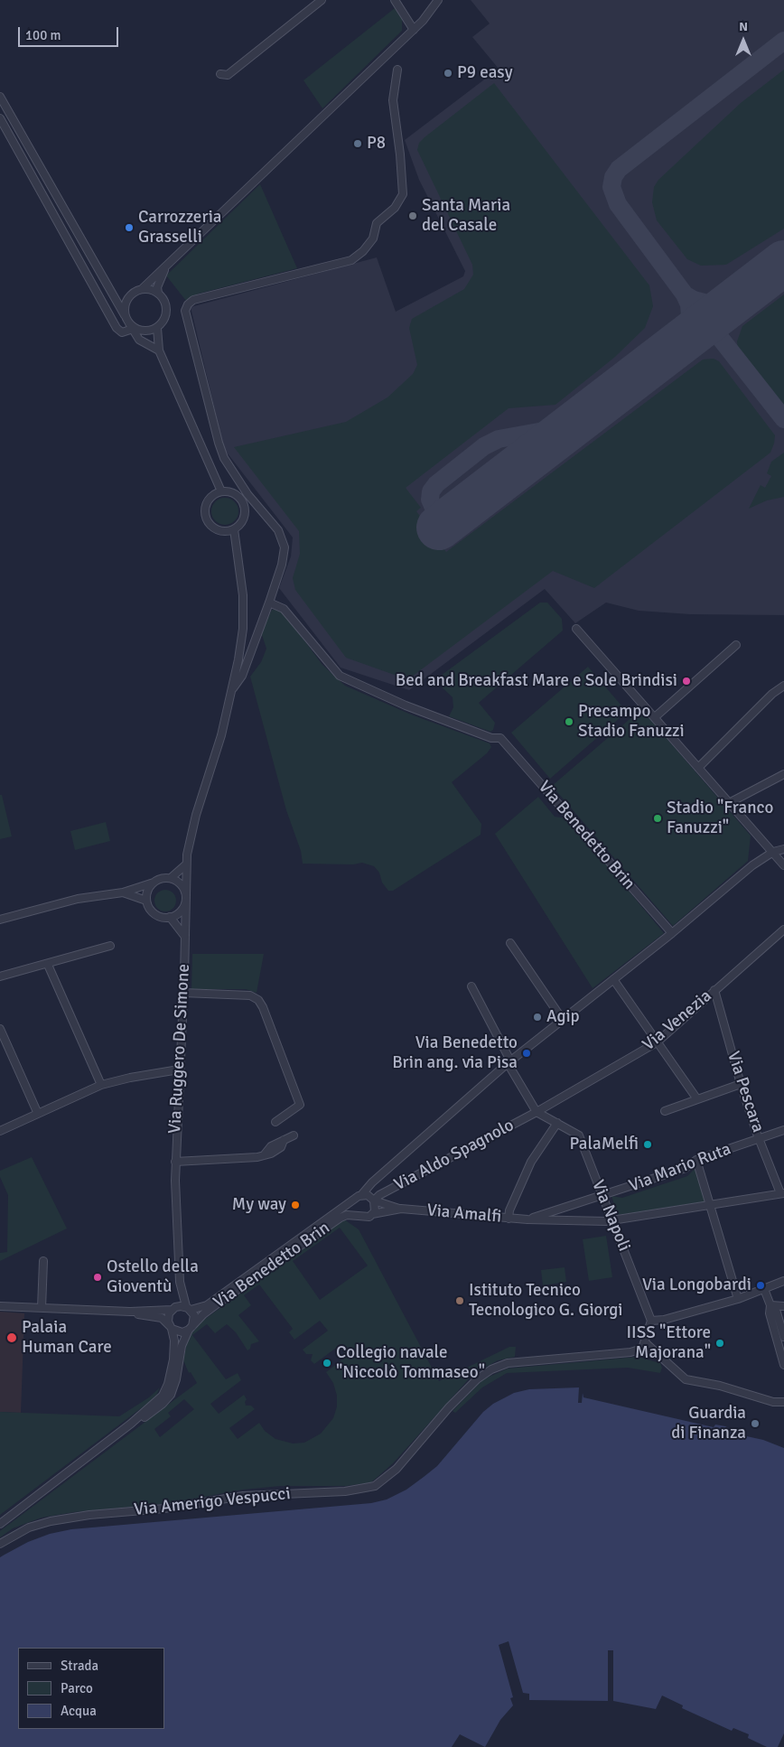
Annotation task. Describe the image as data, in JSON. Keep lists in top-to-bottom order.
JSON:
{
  "streets": {
    "street": [
      "Via Benedetto Brin",
      "Via Venezia",
      "Via Ruggero De Simone",
      "Via Pescara",
      "Via Aldo Spagnolo",
      "Via Mario Ruta",
      "Via Amalfi",
      "Via Napoli",
      "Via Amerigo Vespucci"
    ]
  },
  "crossings": [
    ["Via Benedetto Brin", "Via Ruggero De Simone"],
    ["Via Benedetto Brin", "Via Aldo Spagnolo"],
    ["Via Benedetto Brin", "Via Amalfi"],
    ["Via Venezia", "Via Pescara"],
    ["Via Venezia", "Via Aldo Spagnolo"],
    ["Via Venezia", "Via Napoli"],
    ["Via Pescara", "Via Mario Ruta"],
    ["Via Pescara", "Via Amalfi"],
    ["Via Aldo Spagnolo", "Via Amalfi"],
    ["Via Aldo Spagnolo", "Via Napoli"],
    ["Via Mario Ruta", "Via Amalfi"],
    ["Via Mario Ruta", "Via Napoli"],
    ["Via Amalfi", "Via Napoli"]
  ],
  "places": [
    "P9 easy",
    "P8",
    "Santa Maria del Casale",
    "Carrozzeria Grasselli",
    "Bed and Breakfast Mare e Sole Brindisi",
    "Precampo Stadio Fanuzzi",
    "Stadio \"Franco Fanuzzi\"",
    "Agip",
    "Via Benedetto Brin ang. via Pisa",
    "PalaMelfi",
    "My way",
    "Ostello della Gioventù",
    "Via Longobardi",
    "Istituto Tecnico Tecnologico G. Giorgi",
    "Palaia Human Care",
    "IISS \"Ettore Majorana\"",
    "Collegio navale \"Niccolò Tommaseo\"",
    "Guardia di Finanza"
  ],
  "legend": ["Strada", "Parco", "Acqua"],
  "scale_bar": "100 m",
  "north": "top"
}
